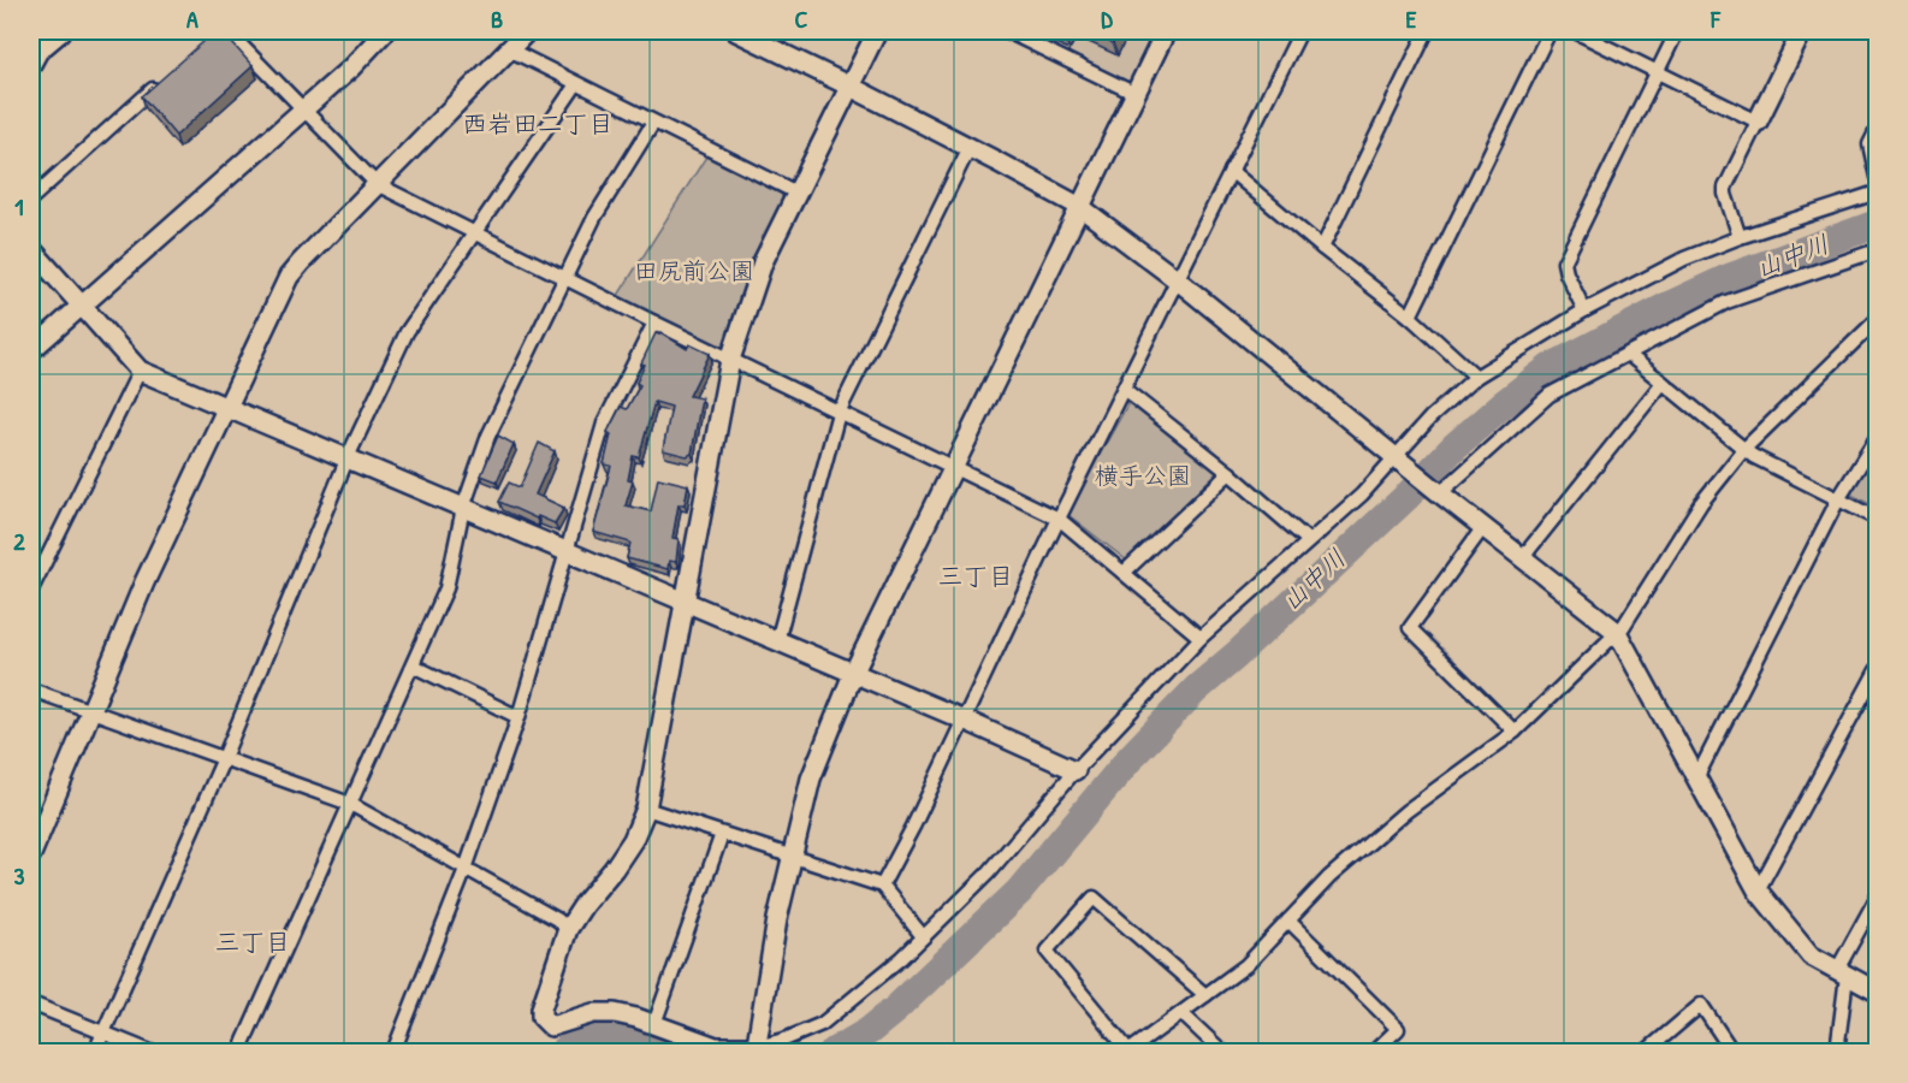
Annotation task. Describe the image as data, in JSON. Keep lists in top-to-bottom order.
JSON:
{
  "districts": ["西岩田二丁目", "三丁目", "三丁目"],
  "water": ["山中川"],
  "parks": ["田尻前公園", "横手公園"],
  "grid": {
    "columns": [
      "A",
      "B",
      "C",
      "D",
      "E",
      "F"
    ],
    "rows": ["1", "2", "3"]
  }
}
